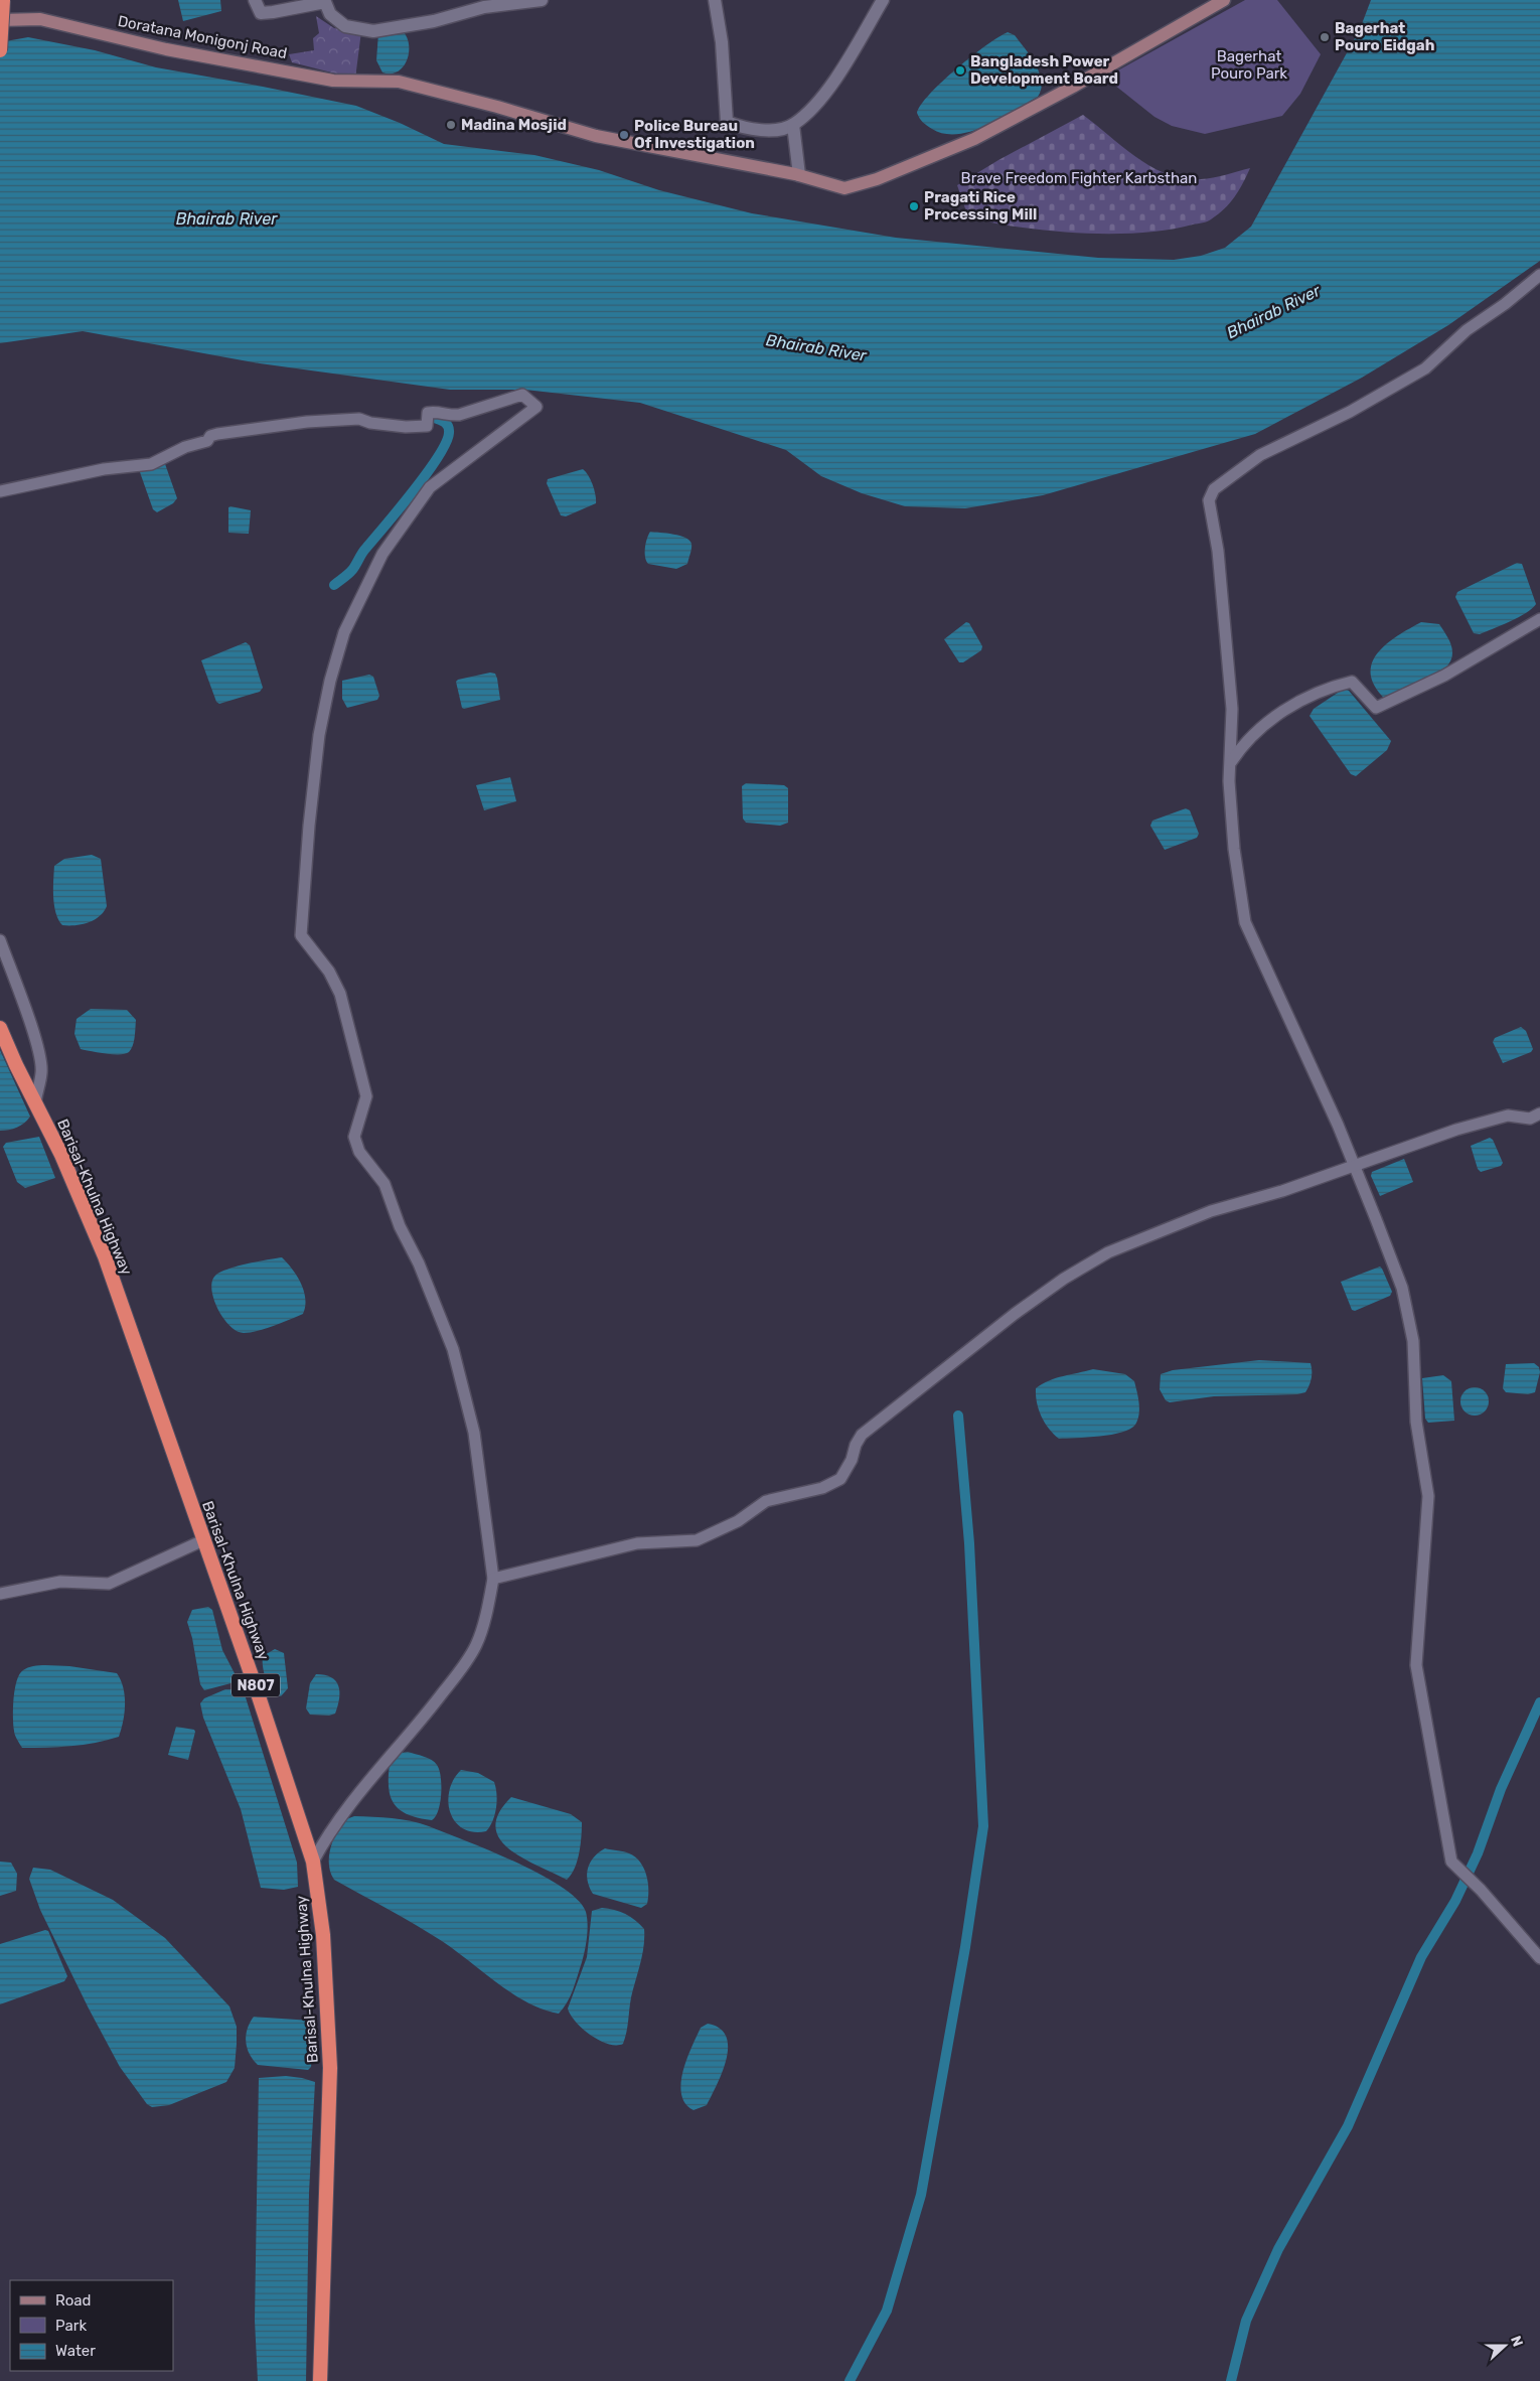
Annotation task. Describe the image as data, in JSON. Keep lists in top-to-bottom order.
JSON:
{
  "streets": {
    "highway": ["Barisal-Khulna Highway", "N807"],
    "main road": ["Doratana Monigonj Road"]
  },
  "water": ["Bhairab River"],
  "parks": ["Bagerhat Pouro Park", "Brave Freedom Fighter Karbsthan"],
  "places": [
    "Bagerhat Pouro Eidgah",
    "Bangladesh Power Development Board",
    "Madina Mosjid",
    "Police Bureau Of Investigation",
    "Pragati Rice Processing Mill"
  ],
  "legend": ["Road", "Park", "Water"],
  "north": "right"
}
